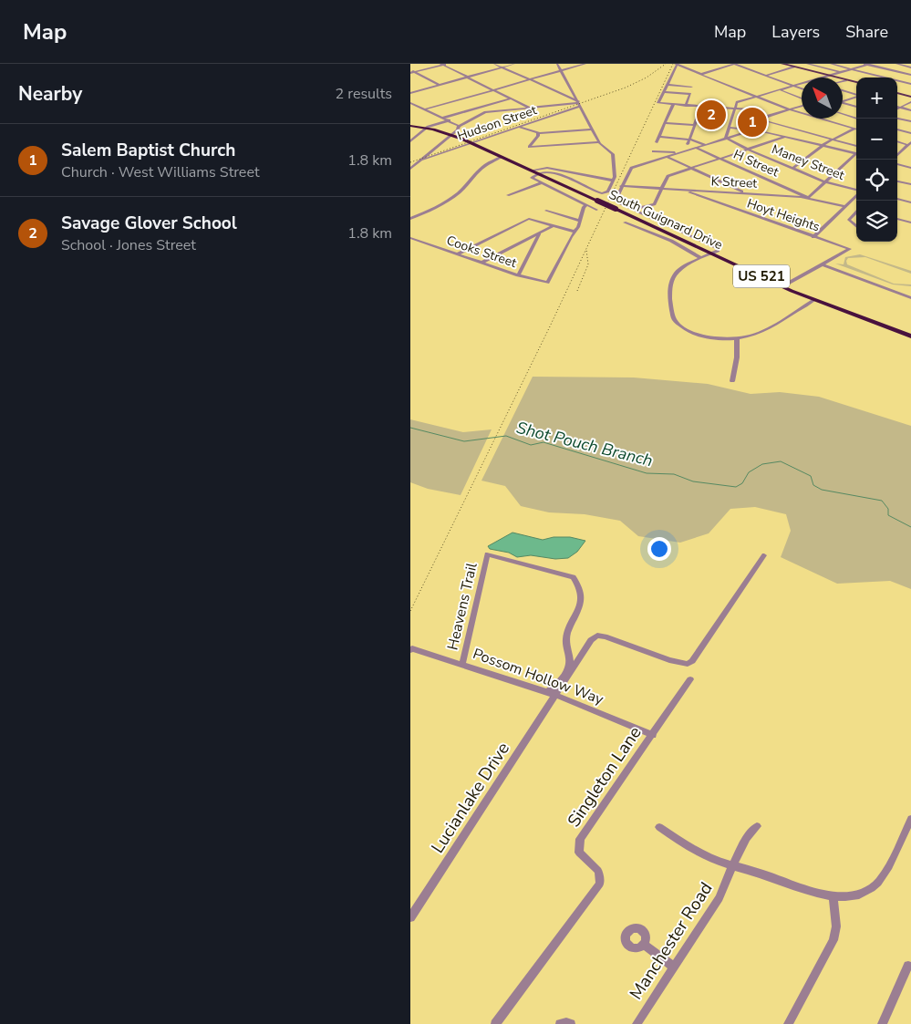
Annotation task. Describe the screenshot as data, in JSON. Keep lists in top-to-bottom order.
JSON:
{
  "streets": {
    "highway": ["South Guignard Drive", "US 521"],
    "street": [
      "Hudson Street",
      "Maney Street",
      "H Street",
      "K Street",
      "Hoyt Heights",
      "Cooks Street",
      "Heavens Trail",
      "Possom Hollow Way",
      "Singleton Lane",
      "Lucianlake Drive",
      "Manchester Road"
    ]
  },
  "crossings": [
    ["Hudson Street", "South Guignard Drive"],
    ["H Street", "K Street"],
    ["K Street", "Hoyt Heights"],
    ["Heavens Trail", "Possom Hollow Way"],
    ["Heavens Trail", "Lucianlake Drive"],
    ["Possom Hollow Way", "Singleton Lane"],
    ["Possom Hollow Way", "Lucianlake Drive"]
  ],
  "water": ["Shot Pouch Branch"],
  "north": "top left",
  "page": {
    "header": "Map",
    "nav": ["Map", "Layers", "Share"],
    "heading": ["Nearby", "2 results"],
    "map_buttons": ["+", "−"],
    "pins": ["2", "1"],
    "list": [
      {
        "mark": "1",
        "name": "Salem Baptist Church",
        "note": "Church · West Williams Street",
        "value": "1.8 km"
      },
      {
        "mark": "2",
        "name": "Savage Glover School",
        "note": "School · Jones Street",
        "value": "1.8 km"
      }
    ]
  }
}
